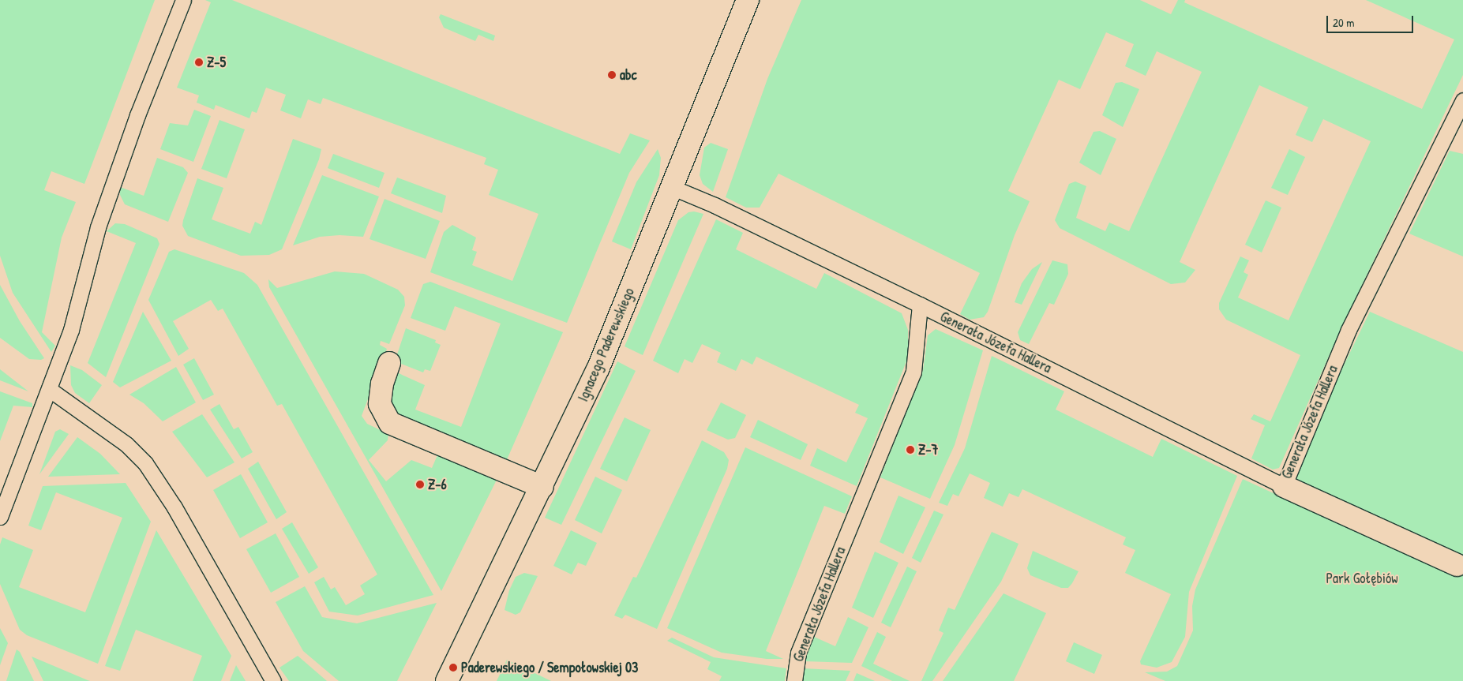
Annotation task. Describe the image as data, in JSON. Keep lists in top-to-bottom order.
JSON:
{
  "streets": {
    "street": ["Ignacego Paderewskiego"],
    "lane": ["Generała Józefa Hallera"]
  },
  "crossings": [
    ["Generała Józefa Hallera", "Ignacego Paderewskiego"]
  ],
  "parks": ["Park Gołębiów"],
  "places": [
    "Z-5",
    "abc",
    "Z-7",
    "Z-6",
    "Paderewskiego / Sempołowskiej 03"
  ],
  "scale_bar": "20 m"
}
